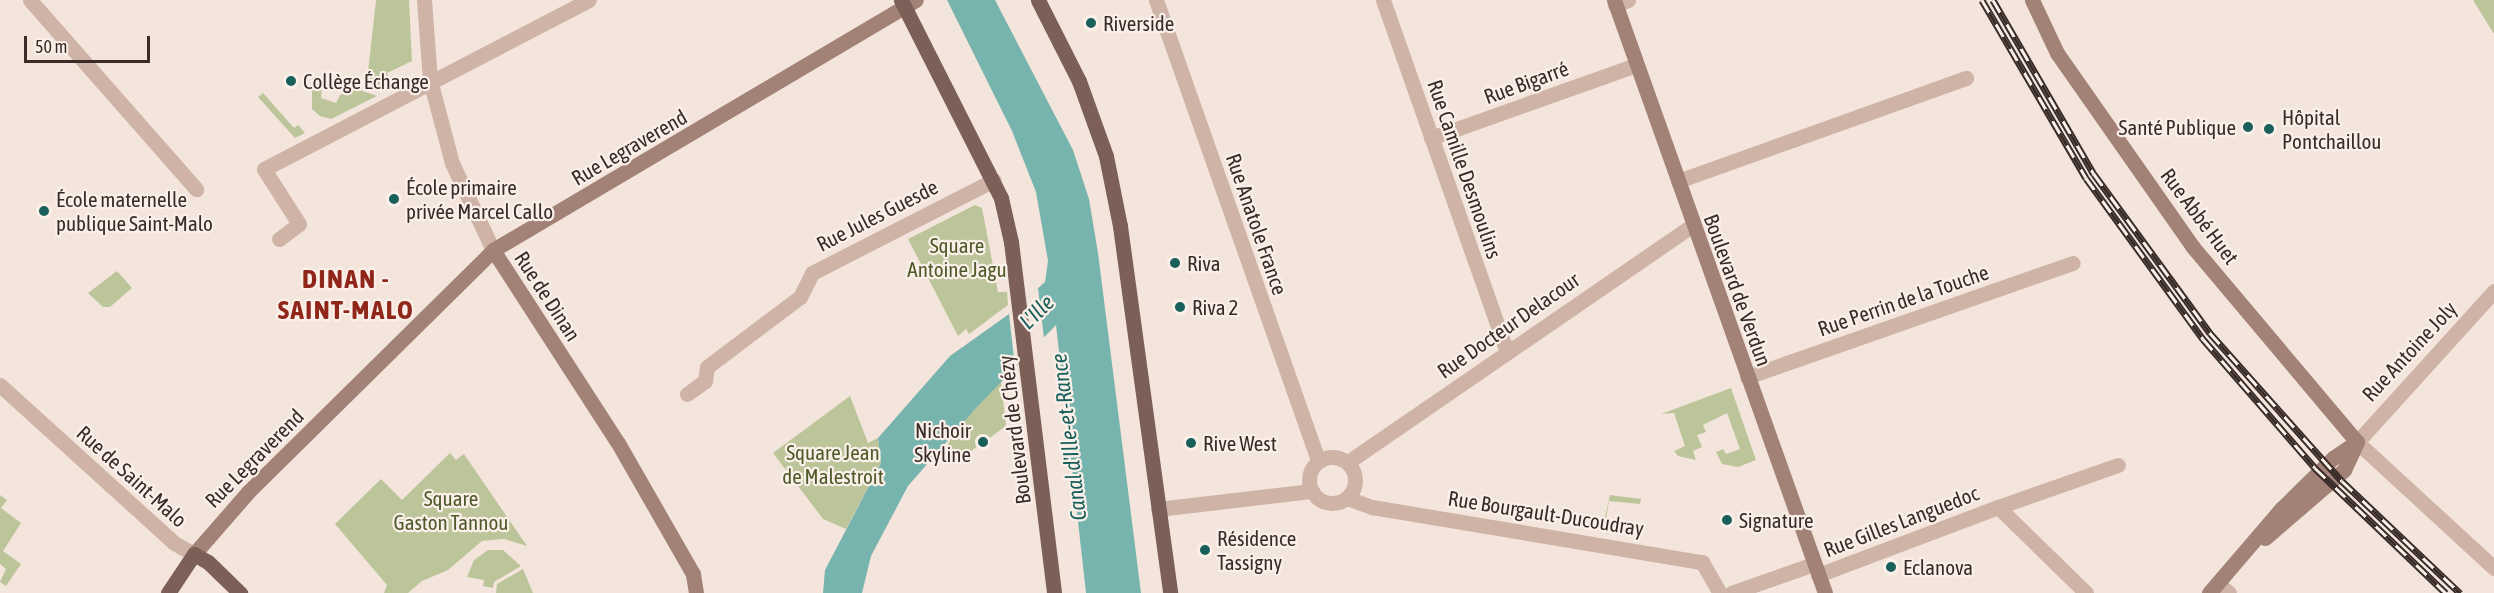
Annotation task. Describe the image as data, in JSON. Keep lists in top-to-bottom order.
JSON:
{
  "streets": {
    "main road": [
      "Rue Legraverend",
      "Rue Abbé Huet",
      "Boulevard de Verdun",
      "Rue de Dinan",
      "Boulevard de Chézy",
      "Rue de Saint-Malo"
    ],
    "street": [
      "Rue Bigarré",
      "Rue Camille Desmoulins",
      "Rue Jules Guesde",
      "Rue Anatole France",
      "Rue Perrin de la Touche",
      "Rue Docteur Delacour",
      "Rue Antoine Joly",
      "Rue Bourgault-Ducoudray",
      "Rue Gilles Languedoc"
    ]
  },
  "crossings": [
    ["Rue Bigarré", "Rue Camille Desmoulins"],
    ["Rue Bigarré", "Boulevard de Verdun"],
    ["Rue Legraverend", "Rue de Dinan"],
    ["Rue Legraverend", "Boulevard de Chézy"],
    ["Rue Legraverend", "Rue de Saint-Malo"],
    ["Rue Camille Desmoulins", "Rue Docteur Delacour"],
    ["Rue Jules Guesde", "Boulevard de Chézy"],
    ["Rue Abbé Huet", "Rue Antoine Joly"],
    ["Rue Anatole France", "Rue Docteur Delacour"],
    ["Rue Anatole France", "Rue Bourgault-Ducoudray"],
    ["Boulevard de Verdun", "Rue Perrin de la Touche"],
    ["Boulevard de Verdun", "Rue Docteur Delacour"],
    ["Boulevard de Verdun", "Rue Gilles Languedoc"],
    ["Rue Docteur Delacour", "Rue Bourgault-Ducoudray"]
  ],
  "districts": ["DINAN - SAINT-MALO"],
  "water": ["L'Ille", "Canal d'Ille-et-Rance"],
  "parks": ["Square Antoine Jagu", "Square Jean de Malestroit", "Square Gaston Tannou"],
  "places": [
    "Riverside",
    "Collège Échange",
    "Santé Publique",
    "Hôpital Pontchaillou",
    "École primaire privée Marcel Callo",
    "École maternelle publique Saint-Malo",
    "Riva",
    "Riva 2",
    "Nichoir Skyline",
    "Rive West",
    "Signature",
    "Résidence Tassigny",
    "Eclanova"
  ],
  "scale_bar": "50 m"
}
